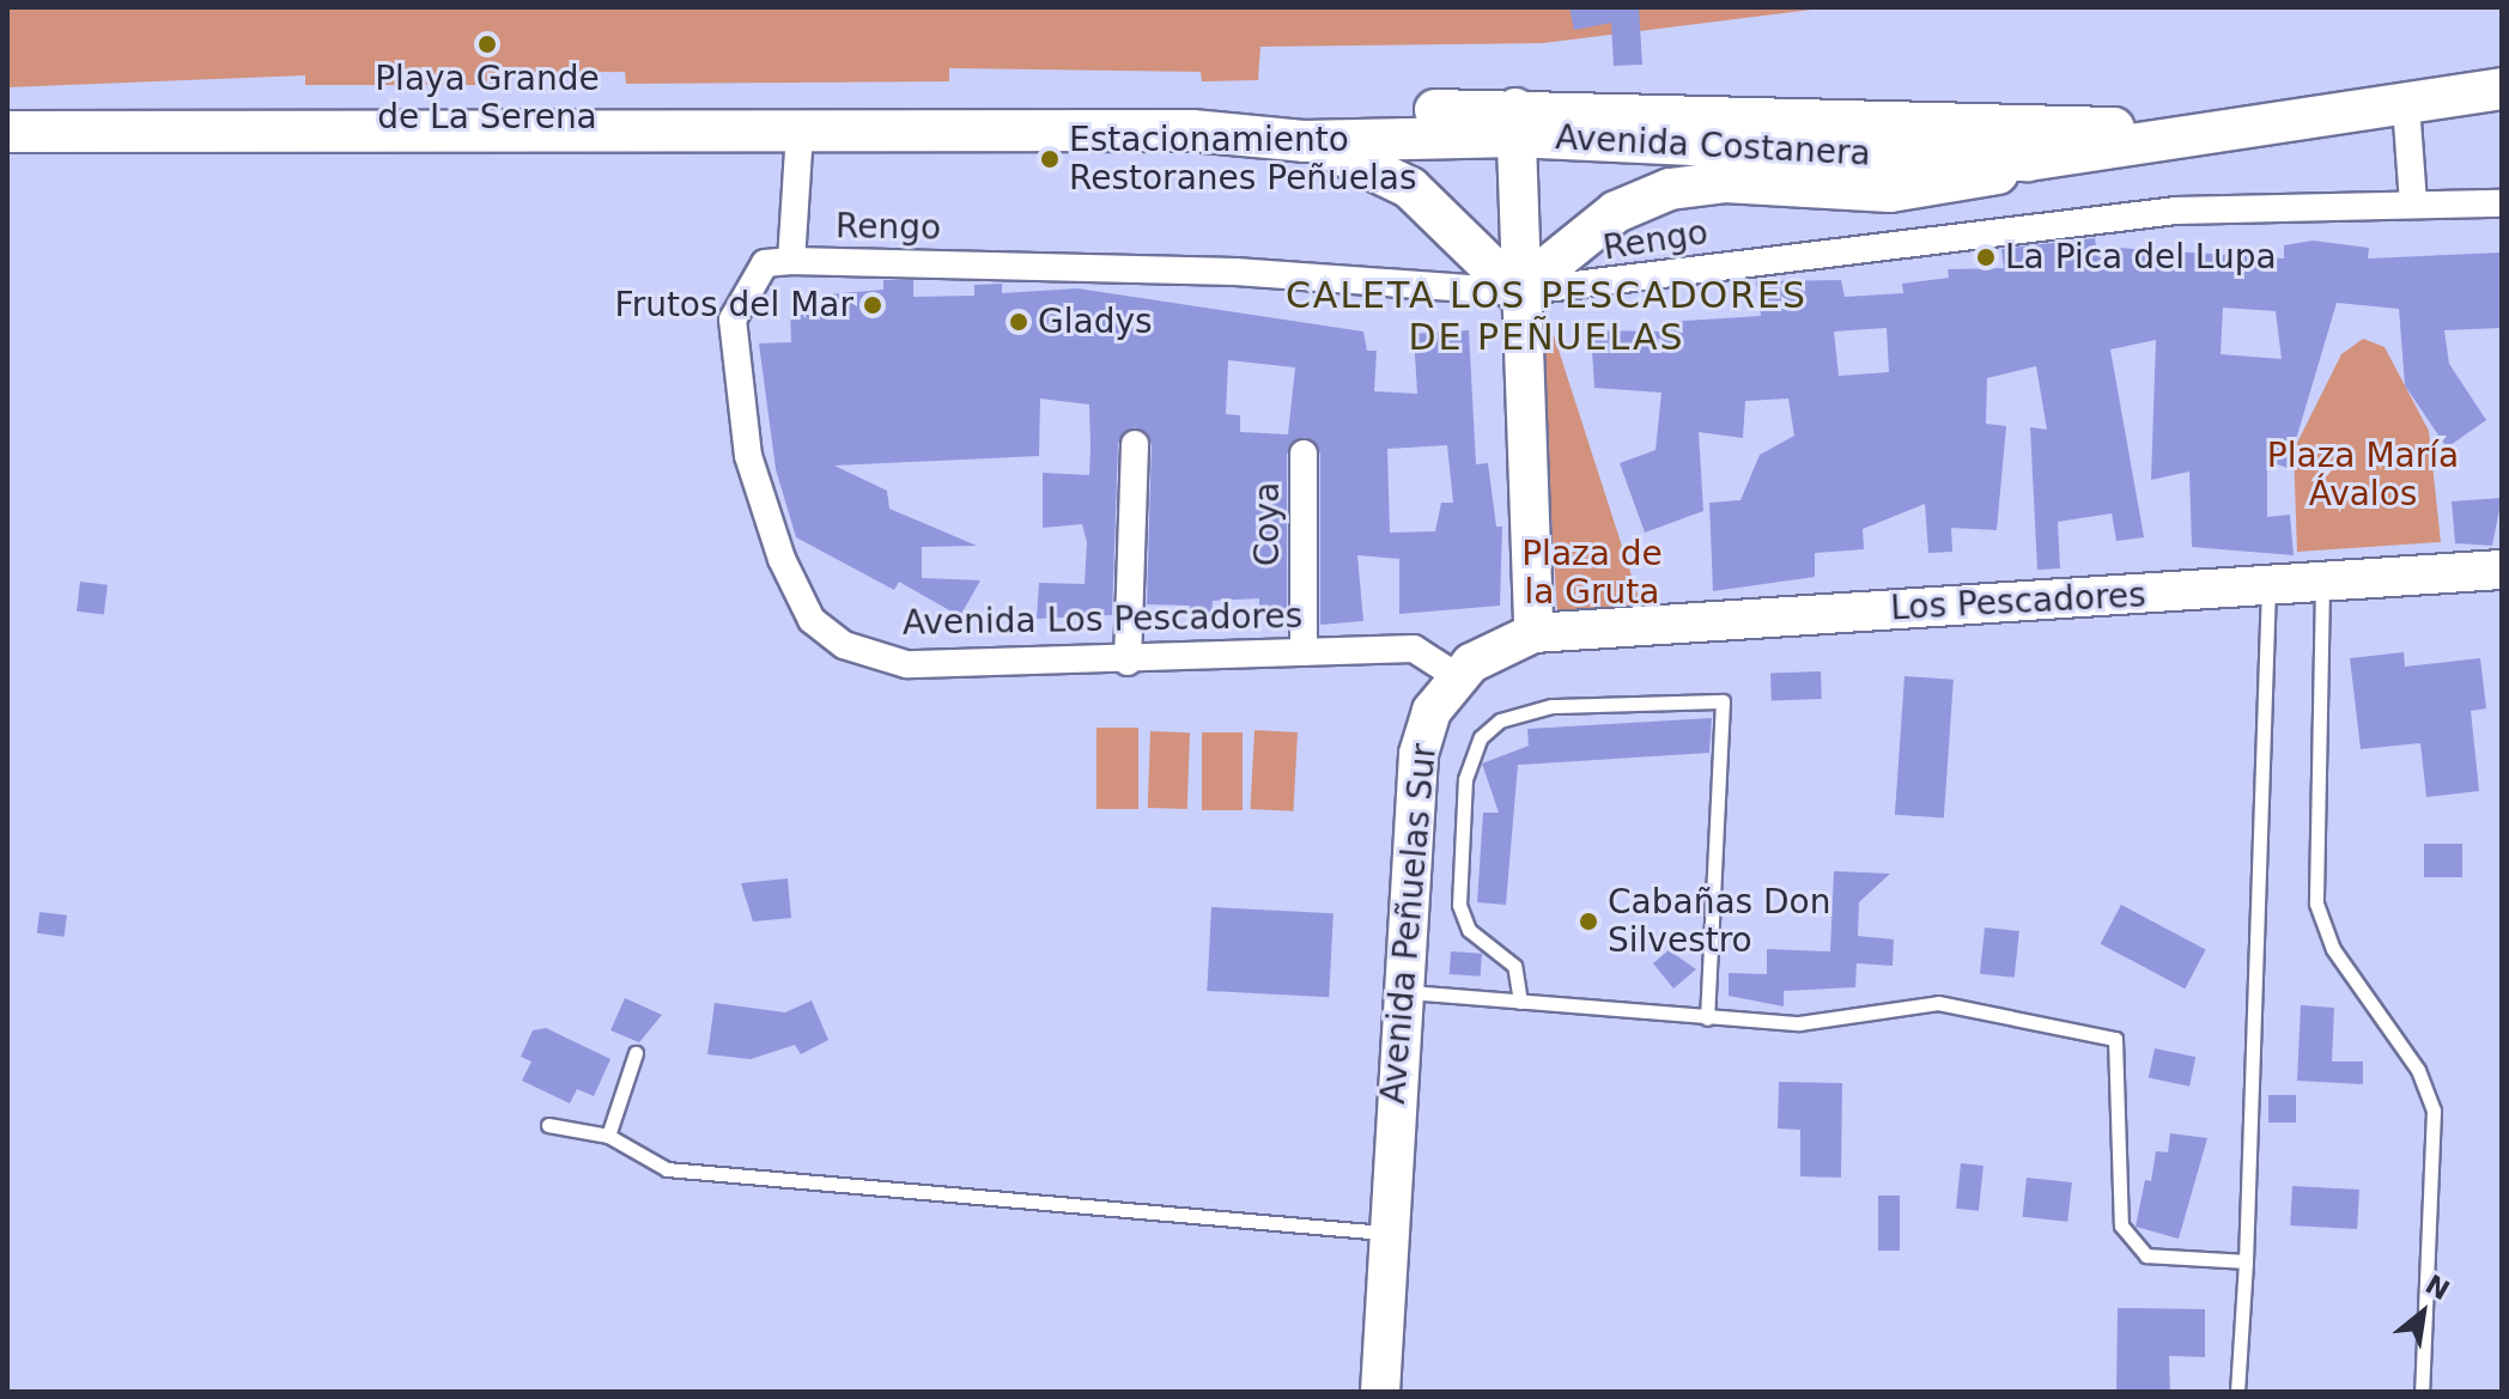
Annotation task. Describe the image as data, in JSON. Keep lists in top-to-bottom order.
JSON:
{
  "streets": {
    "main road": ["Avenida Costanera"],
    "street": [
      "Rengo",
      "Coya",
      "Los Pescadores",
      "Avenida Los Pescadores",
      "Avenida Peñuelas Sur"
    ]
  },
  "crossings": [
    ["Rengo", "Avenida Los Pescadores"],
    ["Coya", "Avenida Los Pescadores"],
    ["Los Pescadores", "Avenida Peñuelas Sur"],
    ["Avenida Los Pescadores", "Avenida Peñuelas Sur"]
  ],
  "districts": ["CALETA LOS PESCADORES DE PEÑUELAS"],
  "parks": ["Plaza María Ávalos", "Plaza de la Gruta"],
  "places": [
    "Playa Grande de La Serena",
    "Estacionamiento Restoranes Peñuelas",
    "La Pica del Lupa",
    "Frutos del Mar",
    "Gladys",
    "Cabañas Don Silvestro"
  ],
  "north": "top right"
}
